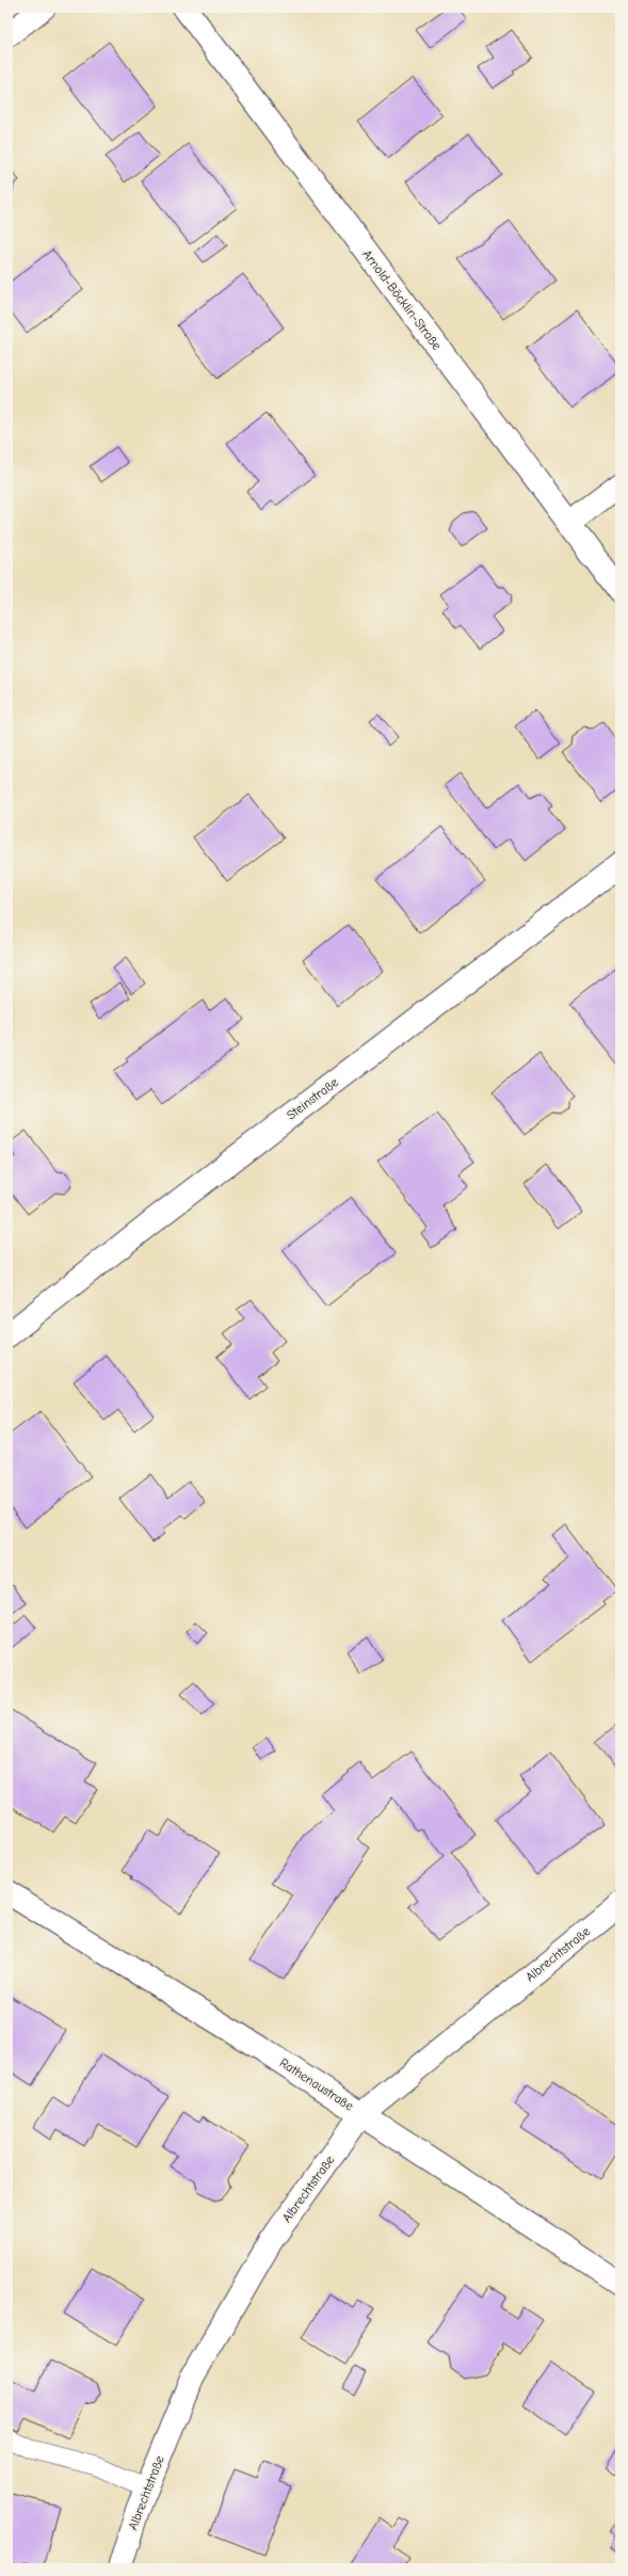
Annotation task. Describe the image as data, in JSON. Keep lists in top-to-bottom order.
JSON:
{
  "streets": {
    "street": [
      "Arnold-Böcklin-Straße",
      "Steinstraße",
      "Albrechtstraße",
      "Rathenaustraße"
    ]
  },
  "crossings": [
    ["Albrechtstraße", "Rathenaustraße"]
  ]
}
